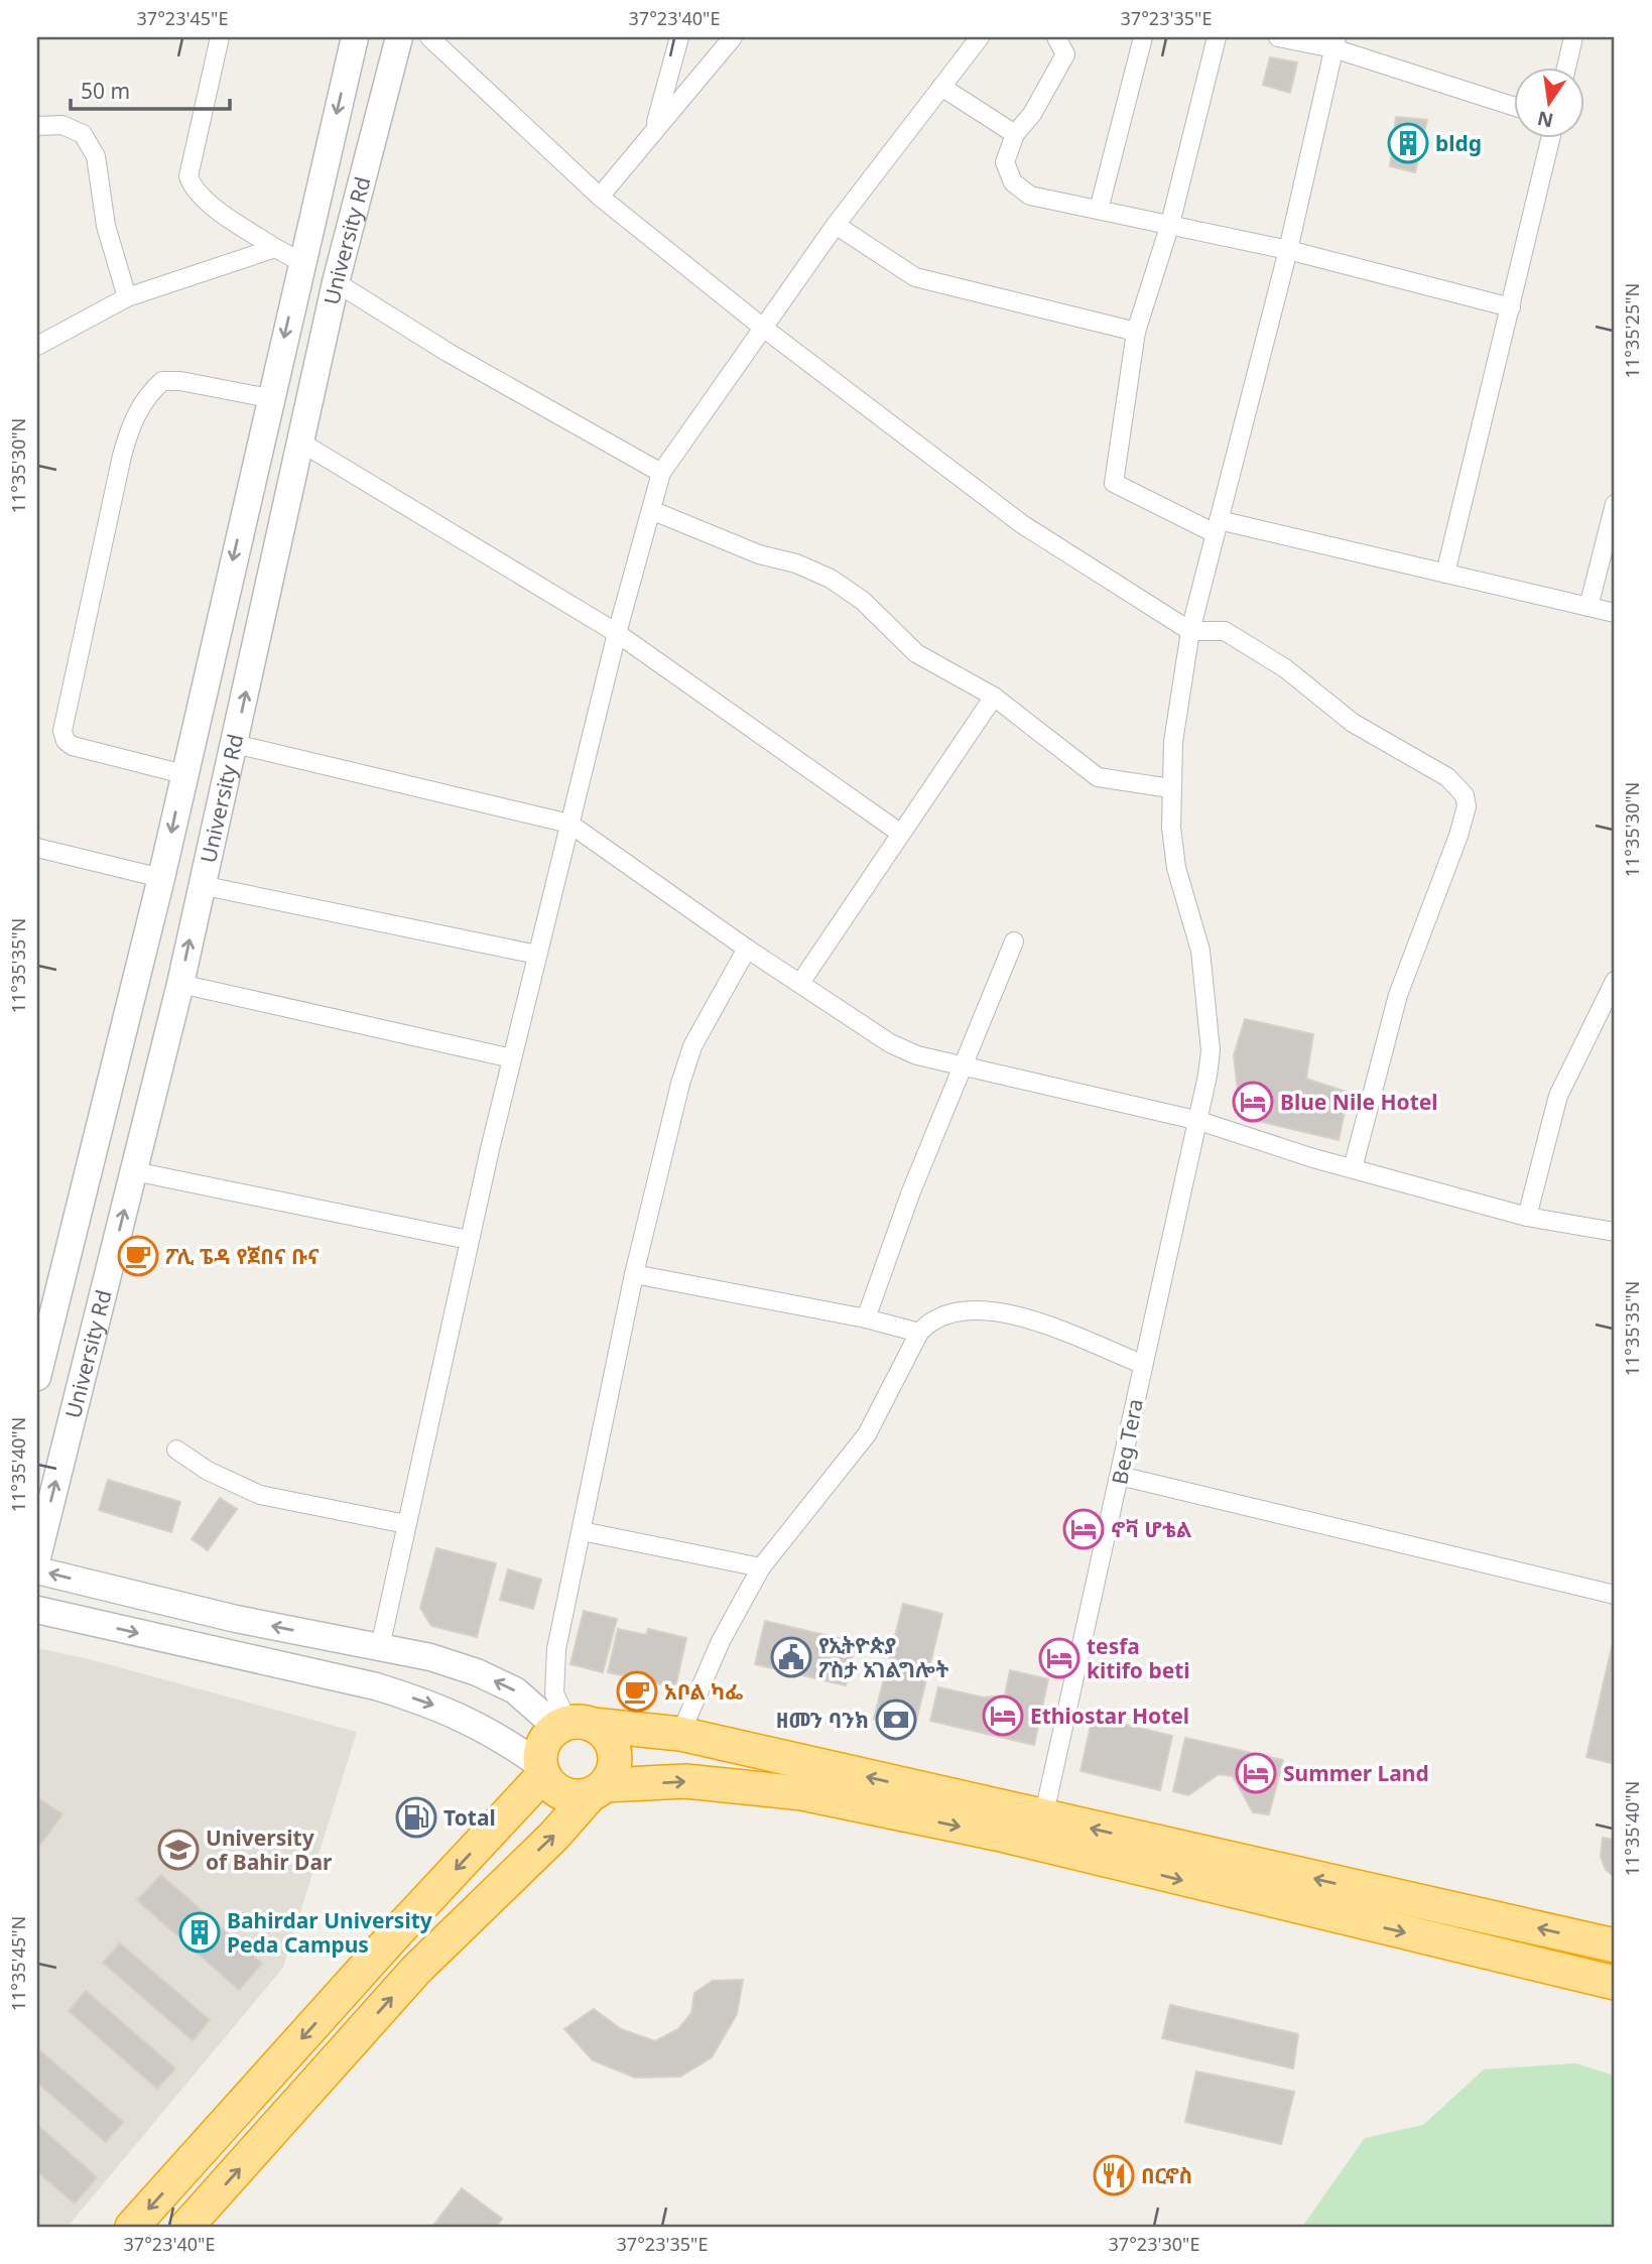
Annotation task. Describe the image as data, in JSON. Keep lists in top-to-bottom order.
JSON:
{
  "streets": {
    "street": ["University Rd", "Beg Tera"]
  },
  "places": {
    "building": ["bldg", "Bahirdar University Peda Campus"],
    "hotel": [
      "Blue Nile Hotel",
      "ኖቫ ሆቴል",
      "tesfa kitifo beti",
      "Ethiostar Hotel",
      "Summer Land"
    ],
    "cafe": ["ፖሊ ፔዳ የጀበና ቡና", "አቦል ካፌ"],
    "public building": ["የኢትዮጵያ ፖስታ አገልግሎት"],
    "bank": ["ዘመን ባንክ"],
    "fuel station": ["Total"],
    "school or university": ["University of Bahir Dar"],
    "restaurant": ["በርኖስ"]
  },
  "scale_bar": "50 m",
  "north": "bottom",
  "coordinates": [
    "37°23'45\"E",
    "37°23'40\"E",
    "37°23'35\"E",
    "11°35'25\"N",
    "11°35'30\"N",
    "11°35'35\"N",
    "11°35'40\"N",
    "11°35'45\"N",
    "37°23'30\"E"
  ]
}
